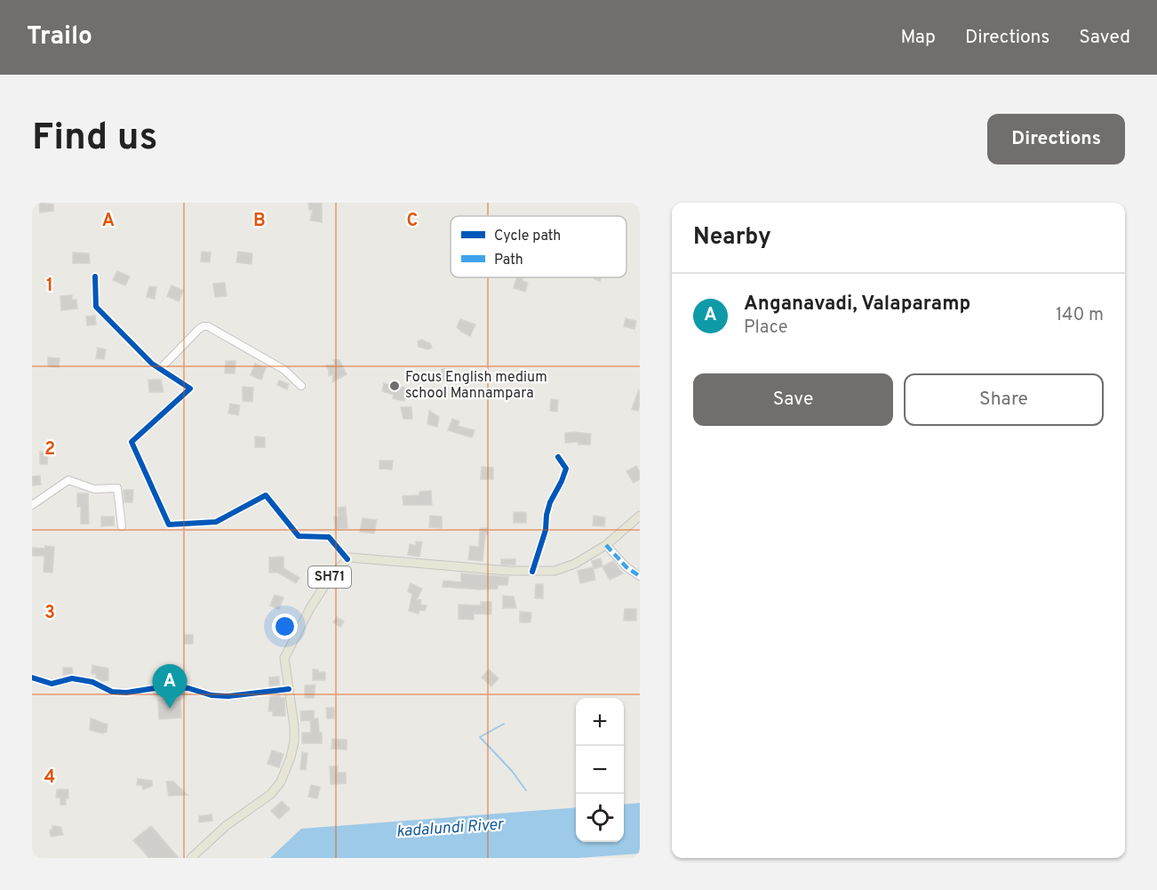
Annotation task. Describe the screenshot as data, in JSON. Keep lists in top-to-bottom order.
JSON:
{
  "streets": {
    "main road": ["SH71"]
  },
  "water": ["kadalundi River"],
  "places": ["Focus English medium school Mannampara"],
  "legend": ["Cycle path", "Path"],
  "page": {
    "header": "Trailo",
    "nav": ["Map", "Directions", "Saved"],
    "buttons": [
      "Directions",
      ["Save", "Share"]
    ],
    "title": "Find us",
    "heading": "Nearby",
    "list": [
      {
        "mark": "A",
        "name": "Anganavadi, Valaparamp",
        "note": "Place",
        "value": "140 m"
      }
    ],
    "pins": "A",
    "map_buttons": ["+", "−"]
  },
  "grid": {
    "columns": ["A", "B", "C"],
    "rows": [
      "1",
      "2",
      "3",
      "4"
    ]
  }
}
